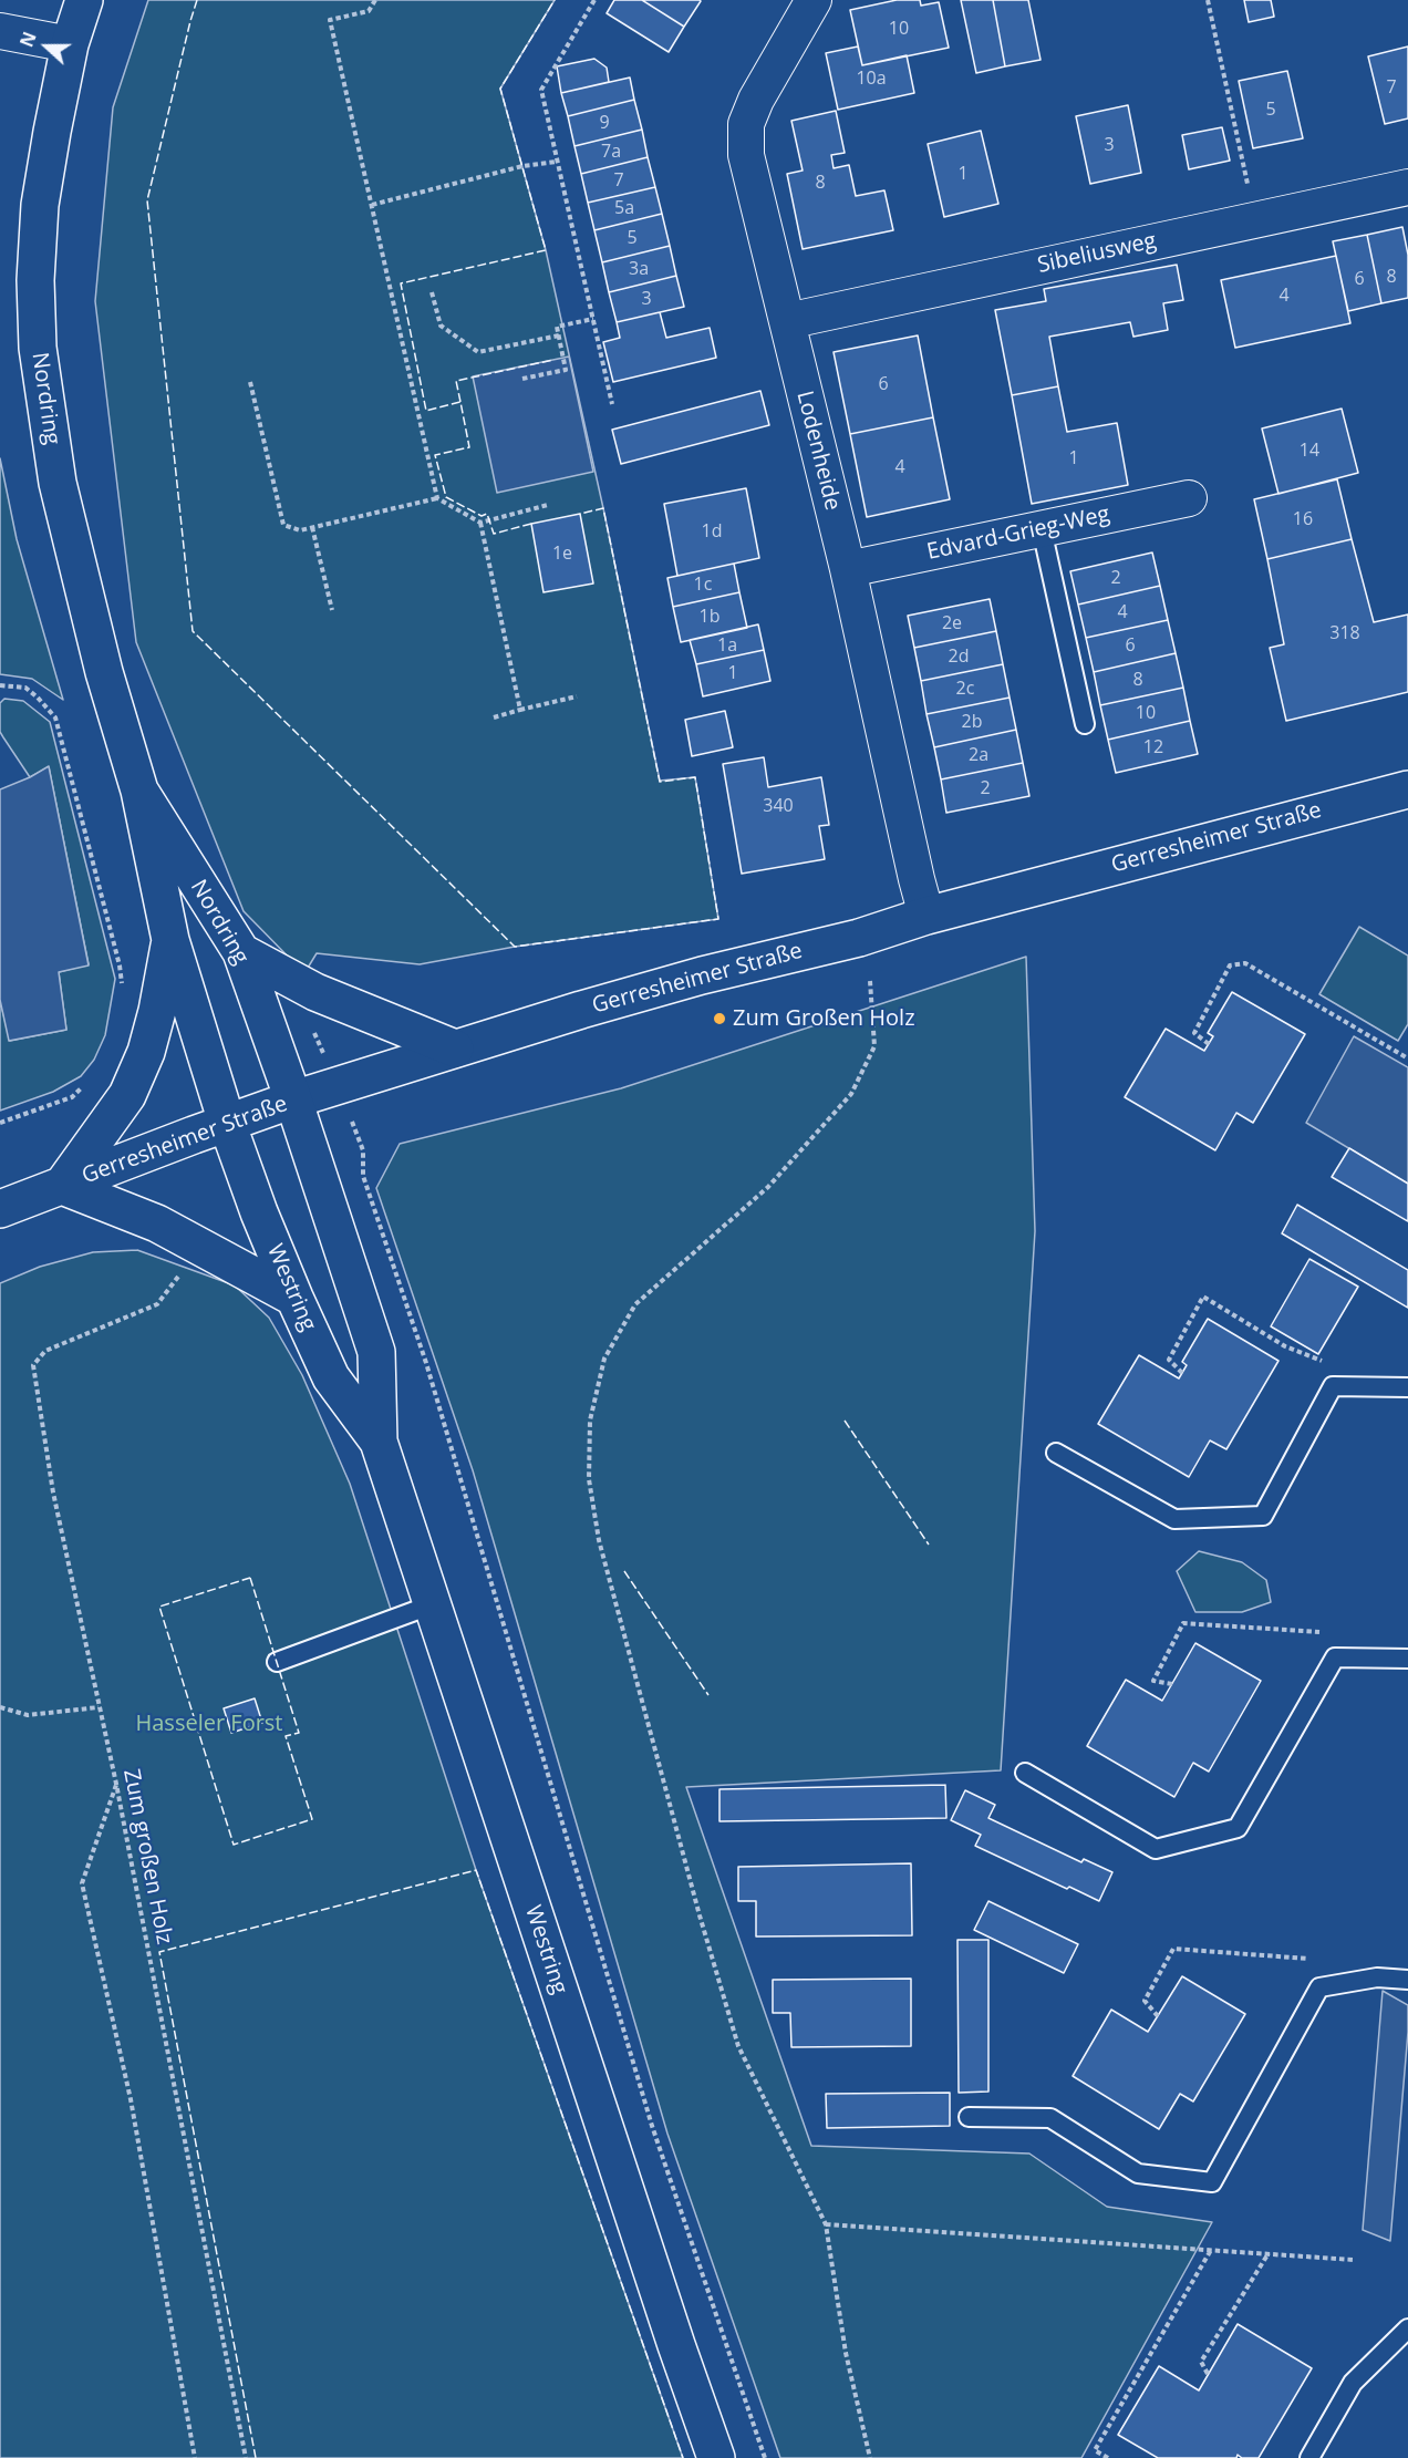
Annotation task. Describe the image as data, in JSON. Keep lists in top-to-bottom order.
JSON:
{
  "streets": {
    "main road": ["Nordring", "Gerresheimer Straße", "Westring"],
    "street": ["Sibeliusweg", "Lodenheide", "Edvard-Grieg-Weg"],
    "path": ["Zum großen Holz"]
  },
  "crossings": [
    ["Sibeliusweg", "Lodenheide"],
    ["Nordring", "Gerresheimer Straße"],
    ["Nordring", "Westring"],
    ["Lodenheide", "Edvard-Grieg-Weg"],
    ["Lodenheide", "Gerresheimer Straße"],
    ["Gerresheimer Straße", "Westring"]
  ],
  "parks": ["Hasseler Forst"],
  "places": ["Zum Großen Holz"],
  "house_numbers": [
    "10",
    "10a",
    "7",
    "5",
    "9",
    "3",
    "7a",
    "1",
    "7",
    "8",
    "5a",
    "5",
    "3a",
    "8",
    "6",
    "4",
    "3",
    "6",
    "14",
    "1",
    "4",
    "16",
    "1d",
    "1e",
    "2",
    "1c",
    "4",
    "1b",
    "2e",
    "318",
    "1a",
    "6",
    "2d",
    "1",
    "8",
    "2c",
    "10",
    "2b",
    "12",
    "2a",
    "2",
    "340"
  ],
  "north": "left"
}
